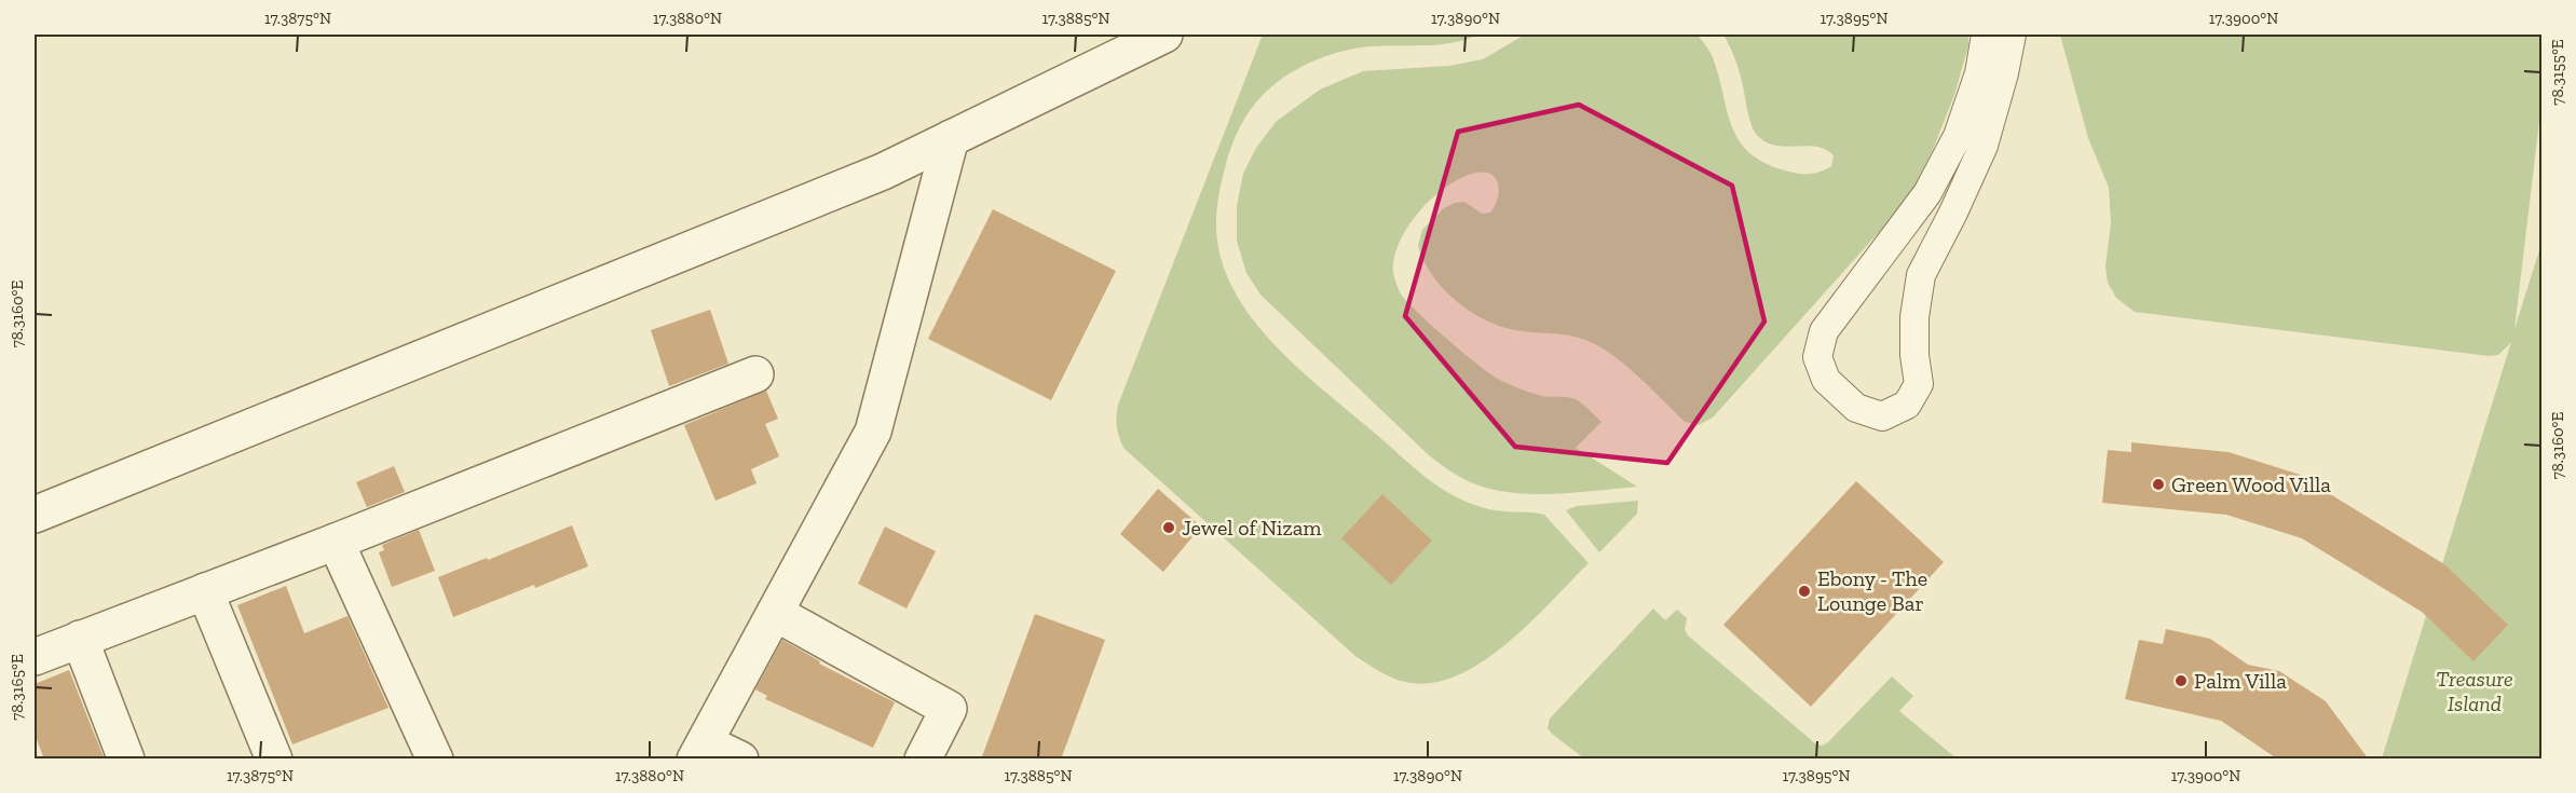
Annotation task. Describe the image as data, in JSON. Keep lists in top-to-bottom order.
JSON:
{
  "parks": ["Treasure Island"],
  "places": [
    "Green Wood Villa",
    "Jewel of Nizam",
    "Ebony - The Lounge Bar",
    "Palm Villa"
  ],
  "coordinates": [
    "17.3875°N",
    "17.3880°N",
    "17.3885°N",
    "17.3890°N",
    "17.3895°N",
    "17.3900°N",
    "78.3155°E",
    "78.3160°E",
    "78.3165°E"
  ]
}
